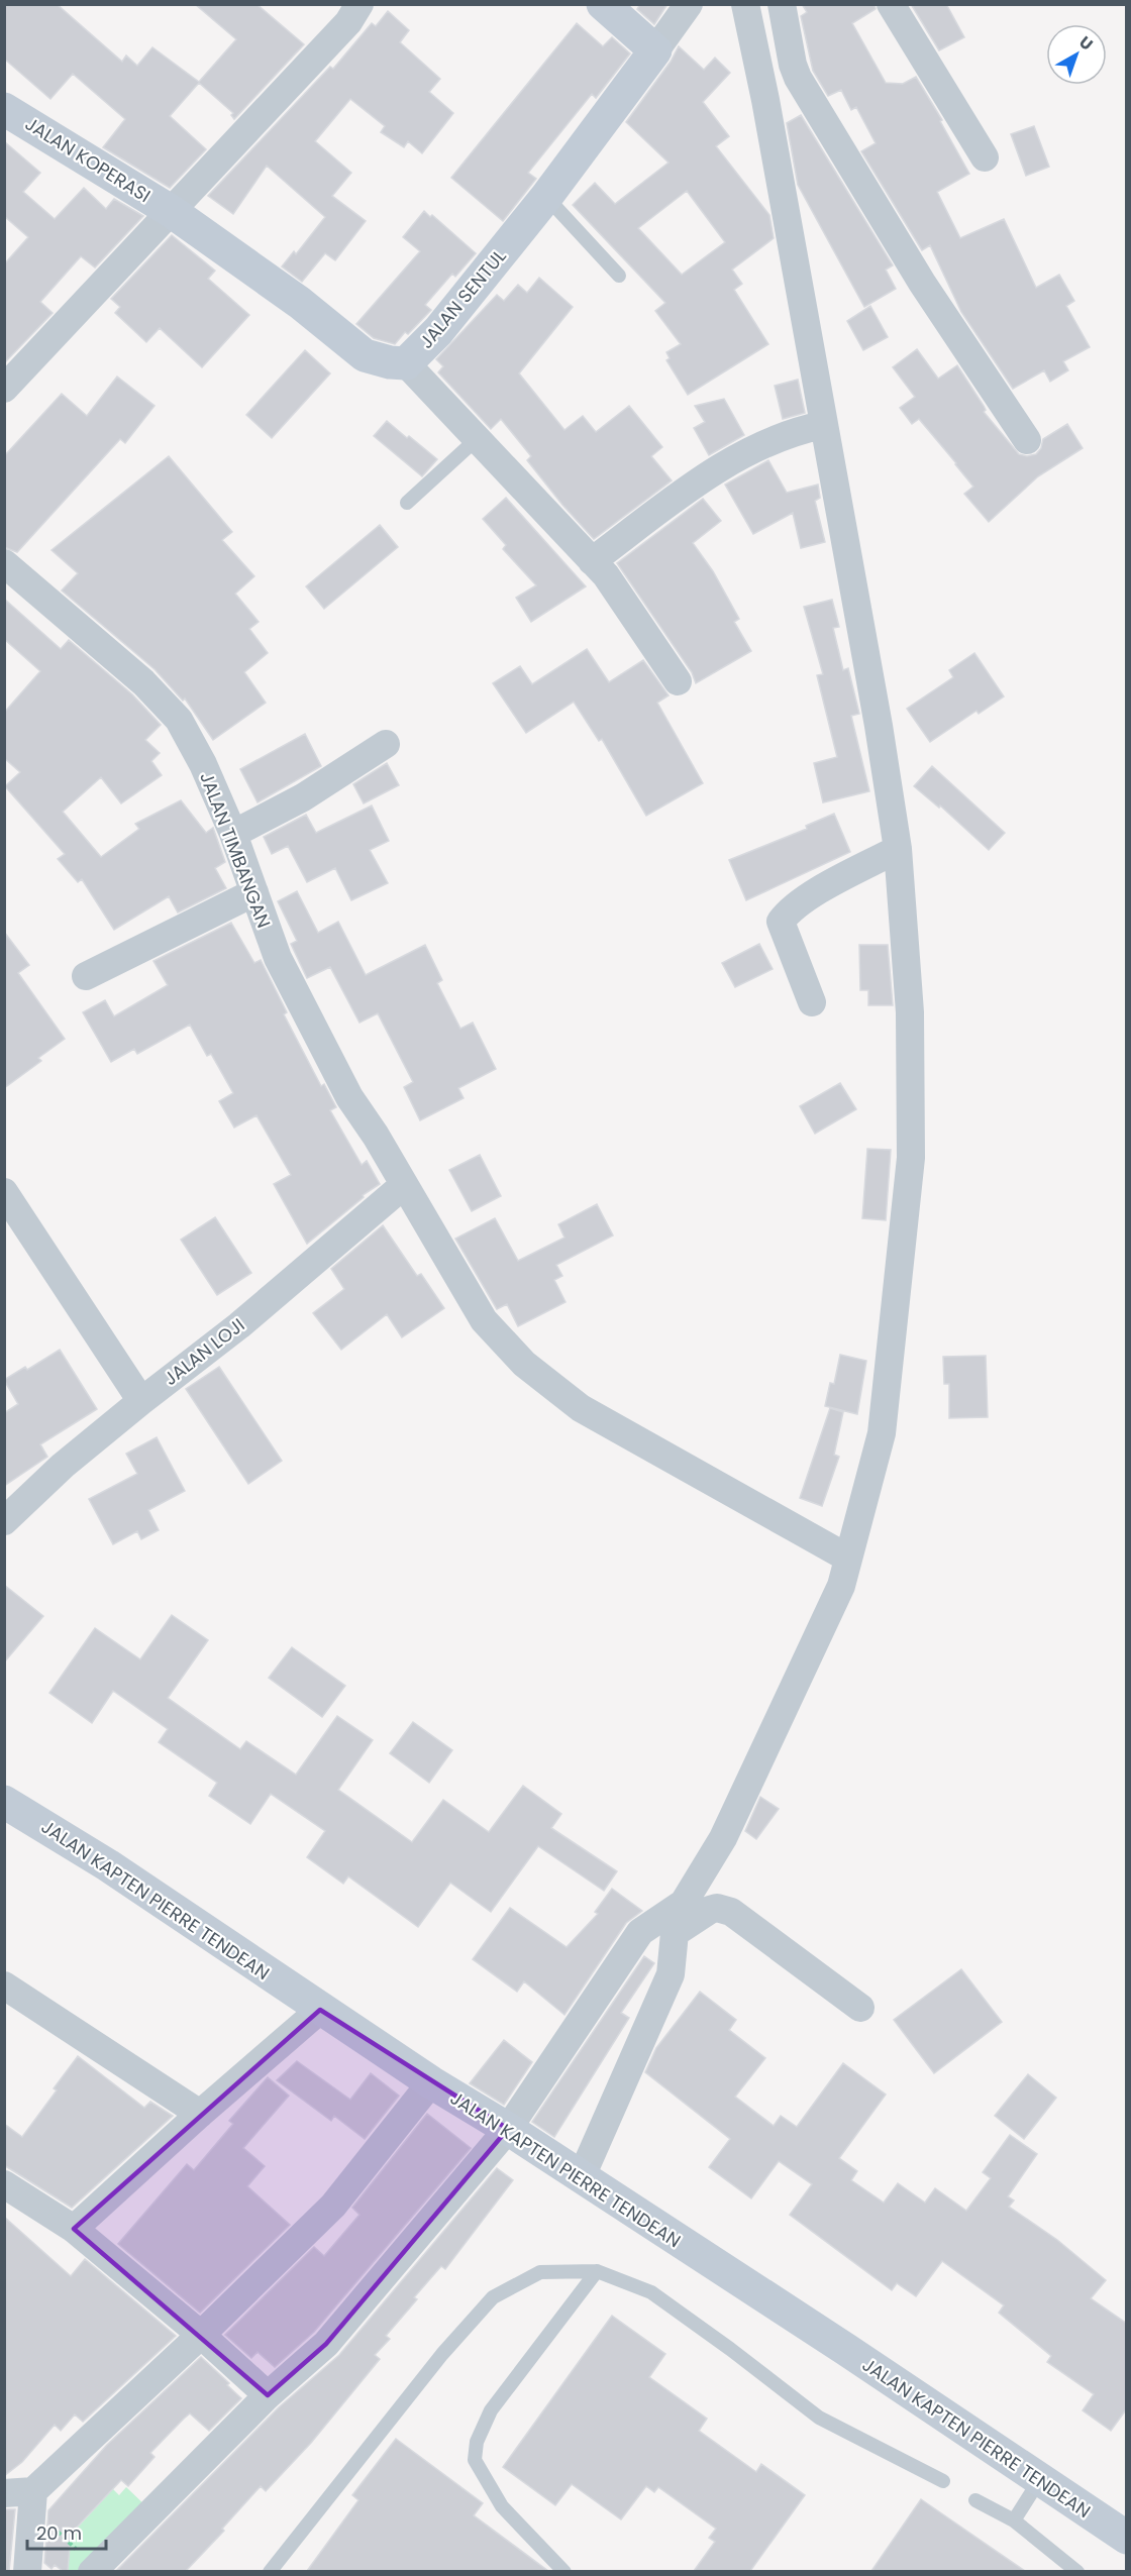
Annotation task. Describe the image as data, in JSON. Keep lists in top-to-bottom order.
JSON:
{
  "streets": {
    "main road": ["JALAN KOPERASI", "JALAN SENTUL", "JALAN KAPTEN PIERRE TENDEAN"],
    "street": ["JALAN TIMBANGAN", "JALAN LOJI"]
  },
  "crossings": [
    ["JALAN KOPERASI", "JALAN SENTUL"],
    ["JALAN TIMBANGAN", "JALAN LOJI"]
  ],
  "scale_bar": "20 m",
  "north": "top right"
}
